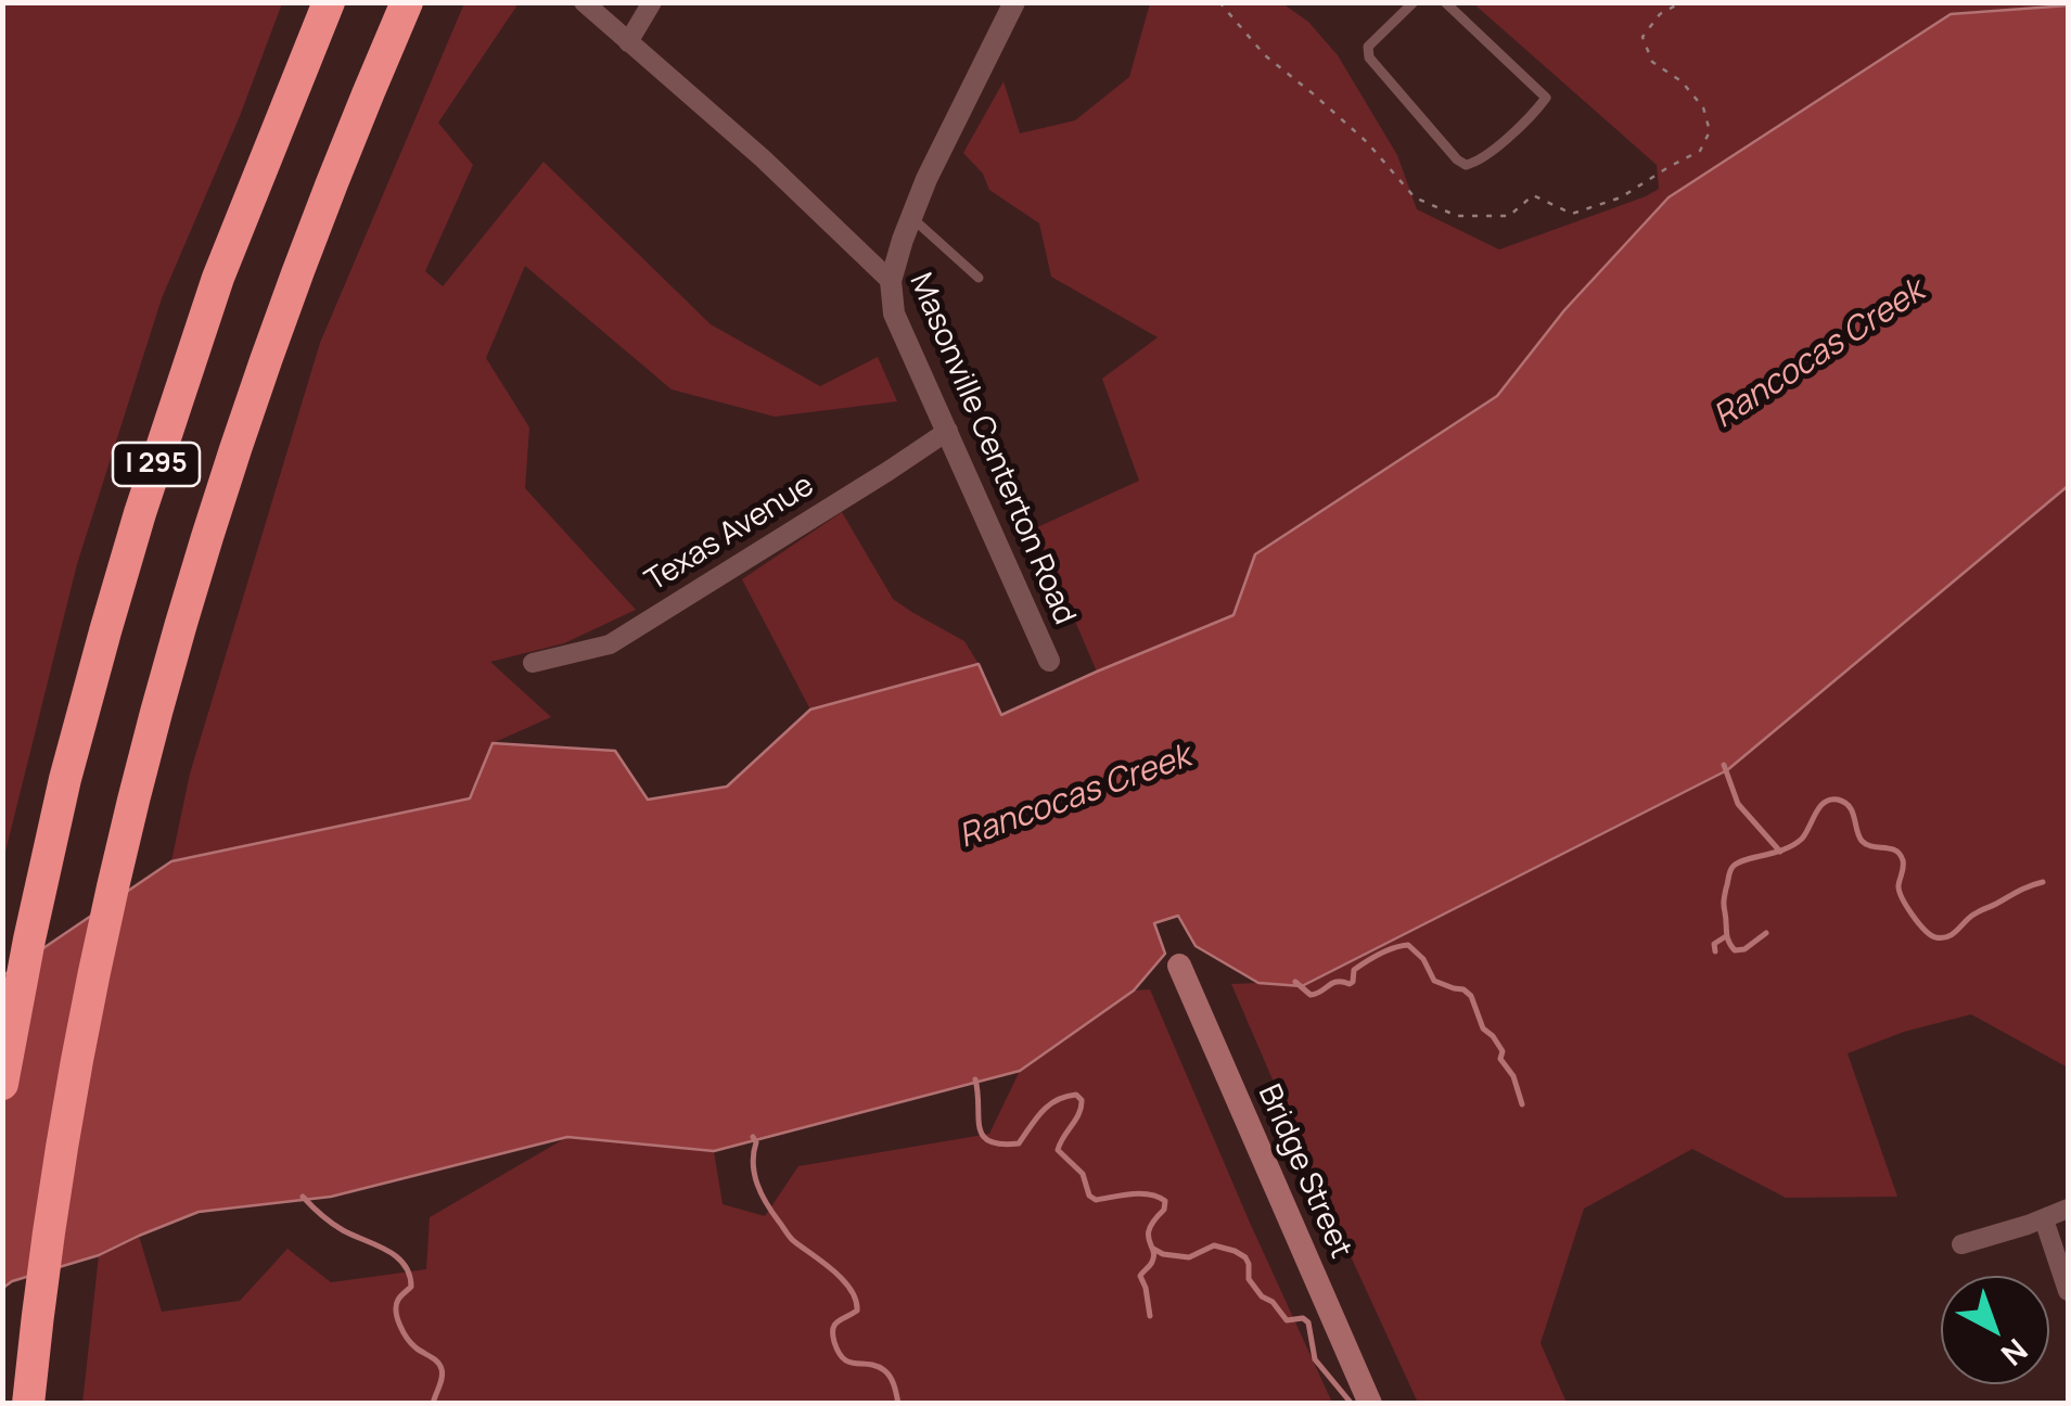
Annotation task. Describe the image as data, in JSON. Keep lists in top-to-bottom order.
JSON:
{
  "streets": {
    "highway": ["I 295"],
    "main road": ["Bridge Street"],
    "street": ["Masonville Centerton Road", "Texas Avenue"]
  },
  "crossings": [
    ["Masonville Centerton Road", "Texas Avenue"]
  ],
  "water": ["Rancocas Creek"],
  "north": "bottom right"
}
